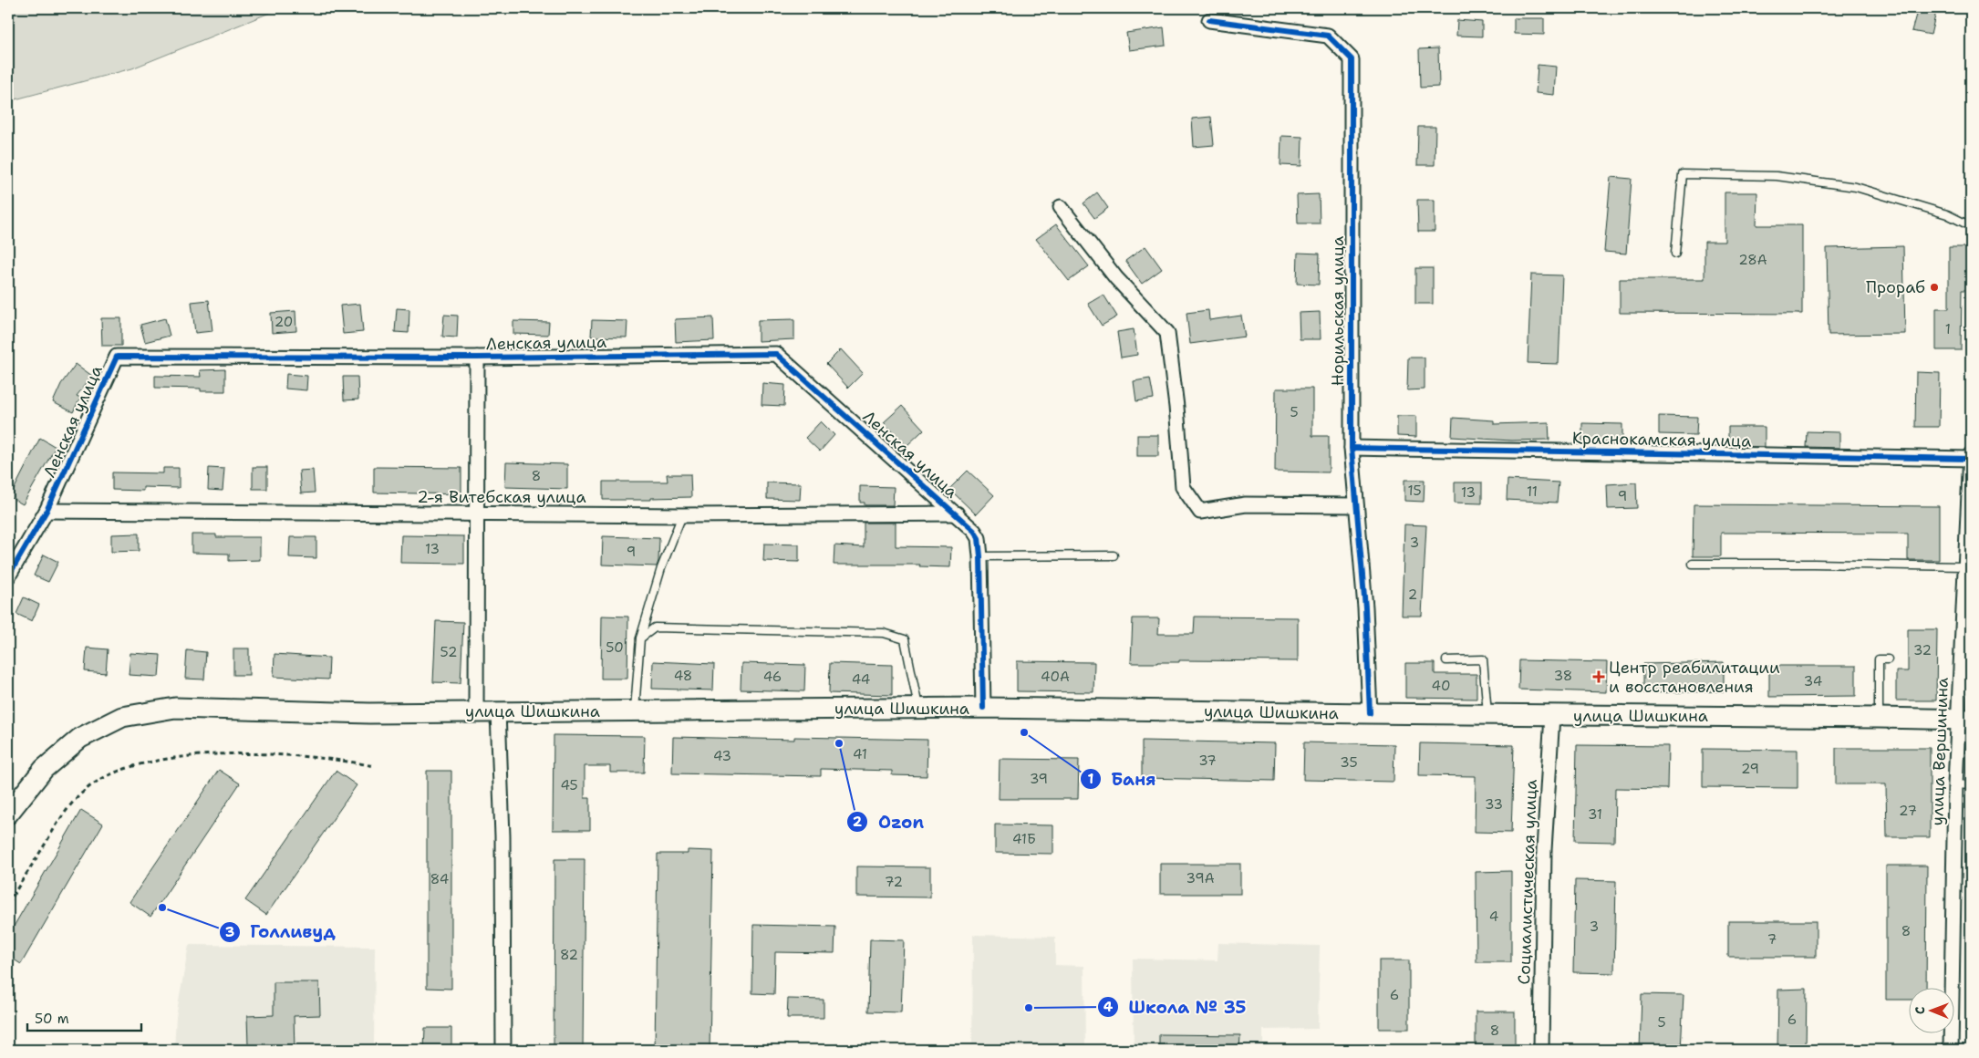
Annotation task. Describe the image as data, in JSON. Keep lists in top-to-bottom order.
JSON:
{
  "streets": {
    "main road": ["улица Шишкина"],
    "street": [
      "Норильская улица",
      "Ленская улица",
      "Краснокамская улица",
      "2-я Витебская улица",
      "улица Вершинина",
      "Социалистическая улица"
    ]
  },
  "crossings": [
    ["Норильская улица", "Краснокамская улица"],
    ["Норильская улица", "улица Шишкина"],
    ["Ленская улица", "2-я Витебская улица"],
    ["Ленская улица", "улица Шишкина"],
    ["Краснокамская улица", "улица Вершинина"],
    ["улица Шишкина", "улица Вершинина"],
    ["улица Шишкина", "Социалистическая улица"]
  ],
  "places": {
    "other": [
      "Прораб",
      "Баня",
      "Ozon",
      "Голливуд",
      "Школа № 35"
    ],
    "health": ["Центр реабилитации и восстановления"]
  },
  "house_numbers": [
    "28А",
    "20",
    "1",
    "5",
    "8",
    "15",
    "11",
    "13",
    "9",
    "3",
    "13",
    "9",
    "2",
    "50",
    "32",
    "52",
    "48",
    "38",
    "46",
    "40А",
    "44",
    "34",
    "40",
    "41",
    "43",
    "37",
    "35",
    "29",
    "39",
    "45",
    "33",
    "27",
    "31",
    "41Б",
    "39А",
    "84",
    "72",
    "4",
    "3",
    "8",
    "7",
    "82",
    "6",
    "6",
    "5",
    "8"
  ],
  "scale_bar": "50 m",
  "north": "left"
}
